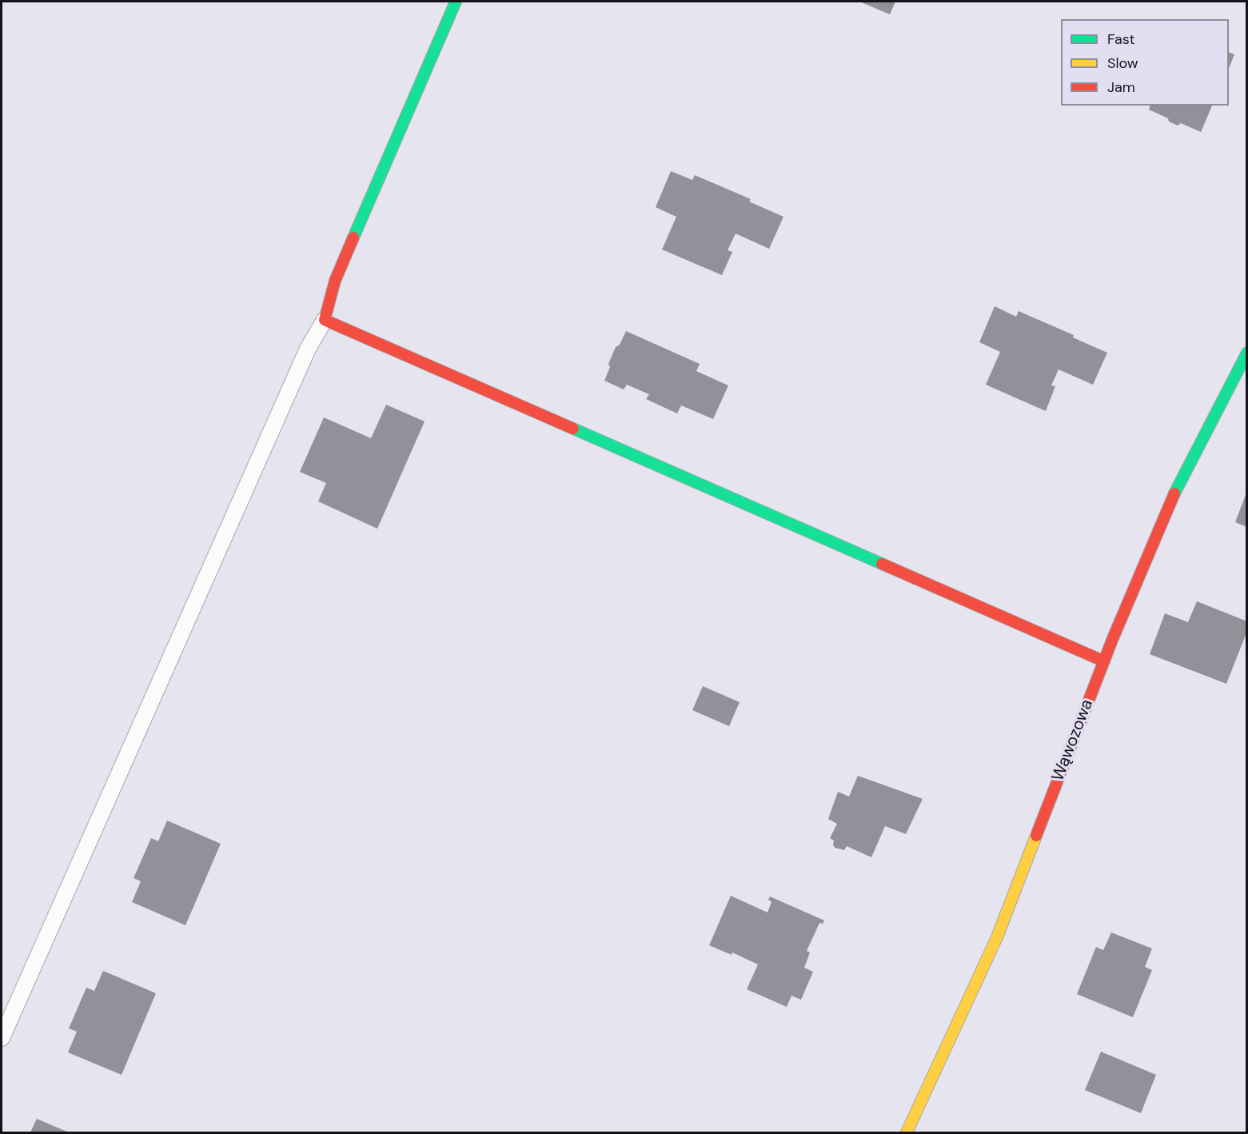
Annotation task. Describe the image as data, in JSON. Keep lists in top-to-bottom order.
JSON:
{
  "streets": {
    "street": ["Wąwozowa"]
  },
  "legend": ["Fast", "Slow", "Jam"]
}
